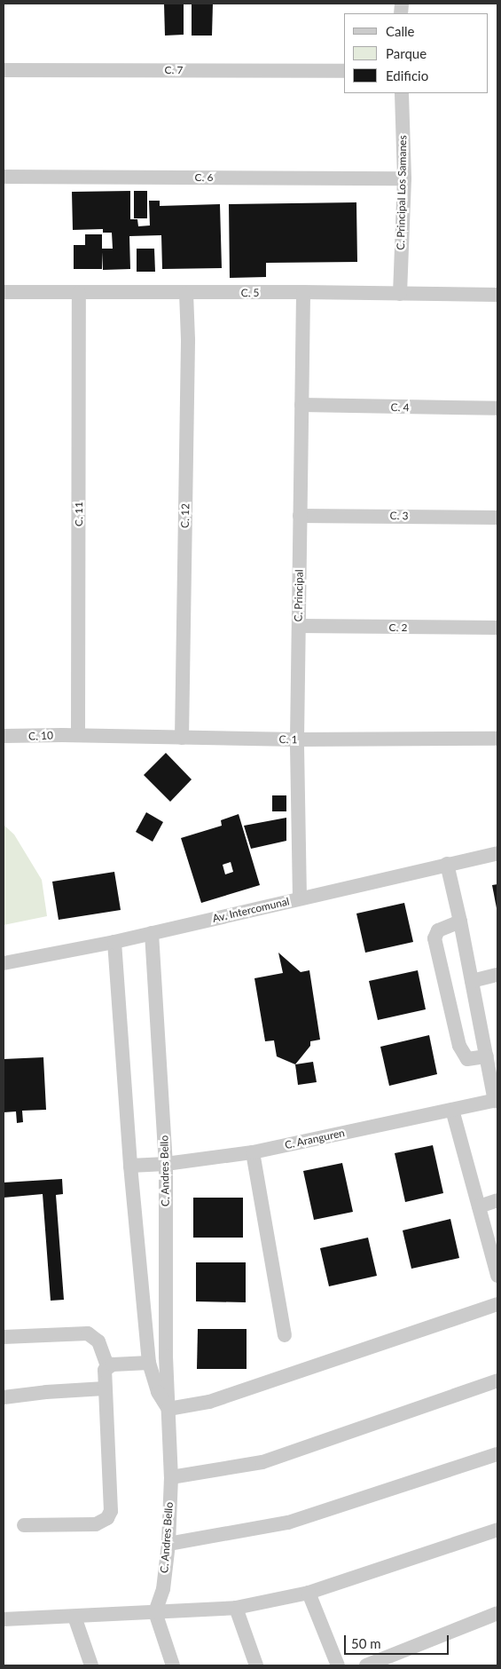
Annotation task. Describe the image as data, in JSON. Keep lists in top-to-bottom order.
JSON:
{
  "streets": {
    "street": [
      "C. 7",
      "C. 6",
      "C. Principal Los Samanes",
      "C. 5",
      "C. 4",
      "C. 11",
      "C. 12",
      "C. 3",
      "C. Principal",
      "C. 2",
      "C. 10",
      "C. 1",
      "Av. Intercomunal",
      "C. Aranguren",
      "C. Andres Bello"
    ]
  },
  "crossings": [
    ["C. 6", "C. Principal Los Samanes"],
    ["C. Principal Los Samanes", "C. 5"],
    ["C. 5", "C. 11"],
    ["C. 5", "C. 12"],
    ["C. 5", "C. Principal"],
    ["C. 4", "C. Principal"],
    ["C. 11", "C. 10"],
    ["C. 11", "C. 1"],
    ["C. 12", "C. 1"],
    ["C. 3", "C. Principal"],
    ["C. Principal", "C. 2"],
    ["C. Principal", "C. 1"],
    ["C. Principal", "Av. Intercomunal"],
    ["C. 10", "C. 1"],
    ["Av. Intercomunal", "C. Andres Bello"],
    ["C. Aranguren", "C. Andres Bello"]
  ],
  "legend": ["Calle", "Parque", "Edificio"],
  "scale_bar": "50 m"
}
